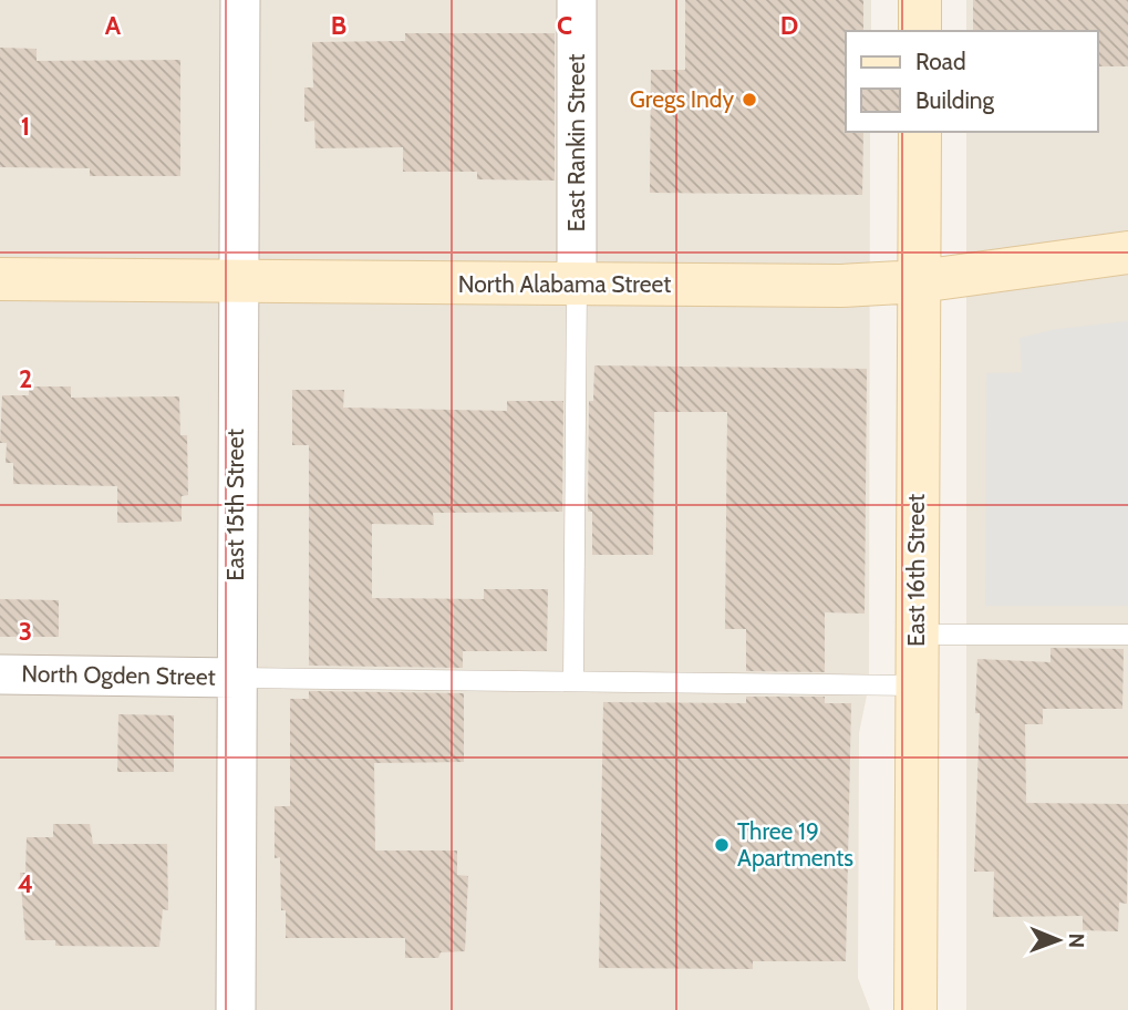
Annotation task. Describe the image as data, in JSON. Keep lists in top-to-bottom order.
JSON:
{
  "streets": {
    "main road": ["North Alabama Street", "East 16th Street"],
    "street": ["East Rankin Street", "East 15th Street", "North Ogden Street"]
  },
  "crossings": [
    ["East Rankin Street", "North Alabama Street"],
    ["North Alabama Street", "East 15th Street"],
    ["North Alabama Street", "East 16th Street"],
    ["East 15th Street", "North Ogden Street"]
  ],
  "places": ["Gregs Indy", "Three 19 Apartments"],
  "legend": ["Road", "Building"],
  "north": "right",
  "grid": {
    "columns": [
      "A",
      "B",
      "C",
      "D"
    ],
    "rows": [
      "1",
      "2",
      "3",
      "4"
    ]
  }
}
